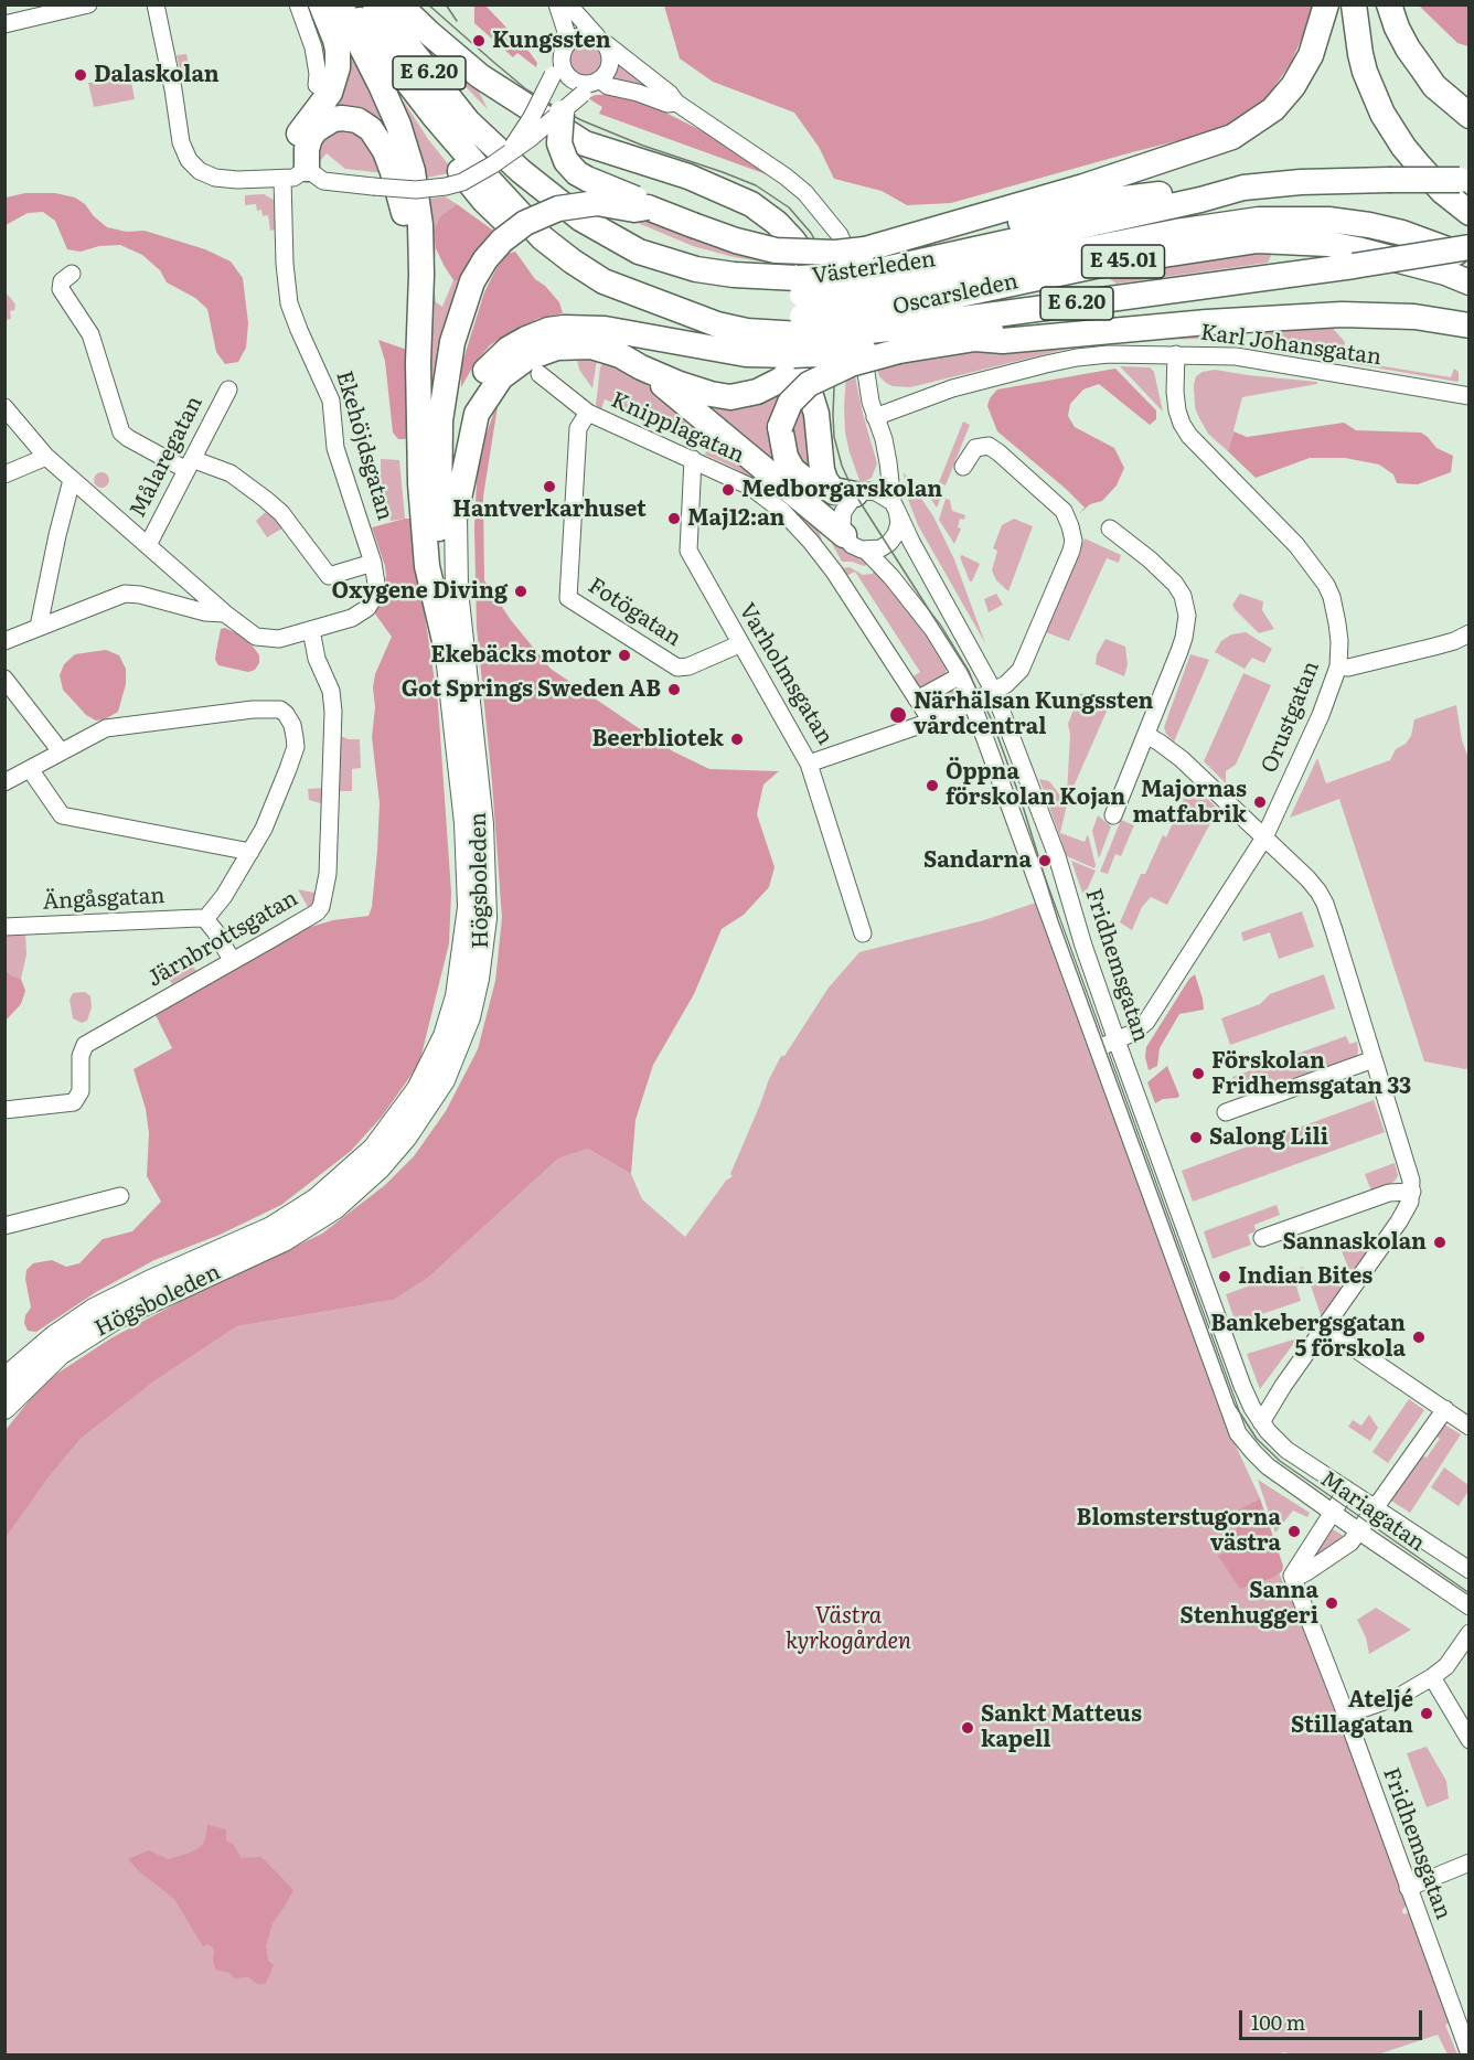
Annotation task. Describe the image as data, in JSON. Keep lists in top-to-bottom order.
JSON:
{
  "streets": {
    "highway": [
      "E 6.20",
      "E 45.01",
      "Västerleden",
      "Oscarsleden"
    ],
    "main road": ["Högsboleden"],
    "street": [
      "Karl Johansgatan",
      "Knipplagatan",
      "Ekehöjdsgatan",
      "Målaregatan",
      "Fotögatan",
      "Varholmsgatan",
      "Orustgatan",
      "Ängåsgatan",
      "Järnbrottsgatan",
      "Fridhemsgatan",
      "Mariagatan"
    ]
  },
  "crossings": [
    ["E 6.20", "Västerleden"],
    ["E 6.20", "Oscarsleden"],
    ["Västerleden", "Oscarsleden"],
    ["Karl Johansgatan", "Orustgatan"],
    ["Knipplagatan", "Fotögatan"],
    ["Knipplagatan", "Varholmsgatan"],
    ["Ekehöjdsgatan", "Målaregatan"],
    ["Ekehöjdsgatan", "Järnbrottsgatan"],
    ["Fotögatan", "Varholmsgatan"],
    ["Varholmsgatan", "Fridhemsgatan"],
    ["Orustgatan", "Fridhemsgatan"],
    ["Fridhemsgatan", "Mariagatan"]
  ],
  "parks": ["Västra kyrkogården"],
  "places": [
    "Kungssten",
    "Dalaskolan",
    "Hantverkarhuset",
    "Medborgarskolan",
    "Maj12:an",
    "Oxygene Diving",
    "Ekebäcks motor",
    "Got Springs Sweden AB",
    "Närhälsan Kungssten vårdcentral",
    "Beerbliotek",
    "Öppna förskolan Kojan",
    "Majornas matfabrik",
    "Sandarna",
    "Förskolan Fridhemsgatan 33",
    "Salong Lili",
    "Sannaskolan",
    "Indian Bites",
    "Bankebergsgatan 5 förskola",
    "Blomsterstugorna västra",
    "Sanna Stenhuggeri",
    "Ateljé Stillagatan",
    "Sankt Matteus kapell"
  ],
  "scale_bar": "100 m"
}
